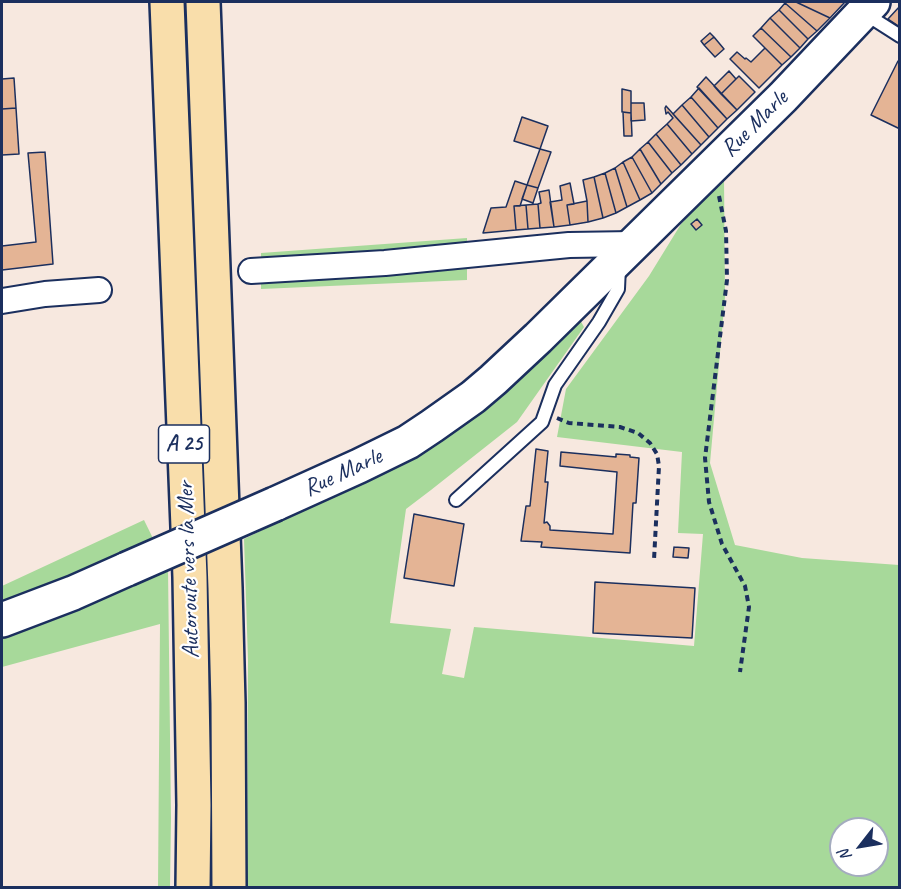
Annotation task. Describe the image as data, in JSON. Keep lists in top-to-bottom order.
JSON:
{
  "streets": {
    "highway": ["A 25", "Autoroute vers la Mer"],
    "main road": ["Rue Marle"]
  },
  "north": "bottom left"
}
